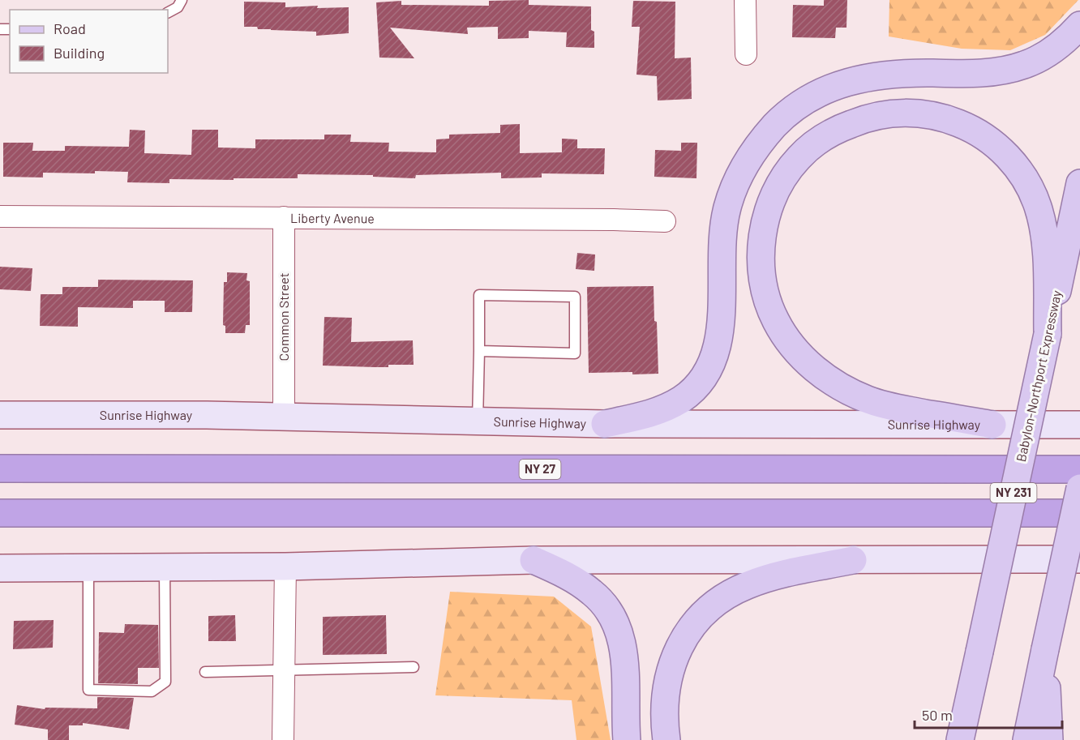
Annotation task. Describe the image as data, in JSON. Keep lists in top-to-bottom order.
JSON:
{
  "streets": {
    "highway": ["NY 27"],
    "main road": ["Babylon-Northport Expressway", "Sunrise Highway", "NY 231"],
    "street": ["Liberty Avenue", "Common Street"]
  },
  "crossings": [
    ["Liberty Avenue", "Common Street"],
    ["Common Street", "Sunrise Highway"]
  ],
  "legend": ["Road", "Building"],
  "scale_bar": "50 m"
}
